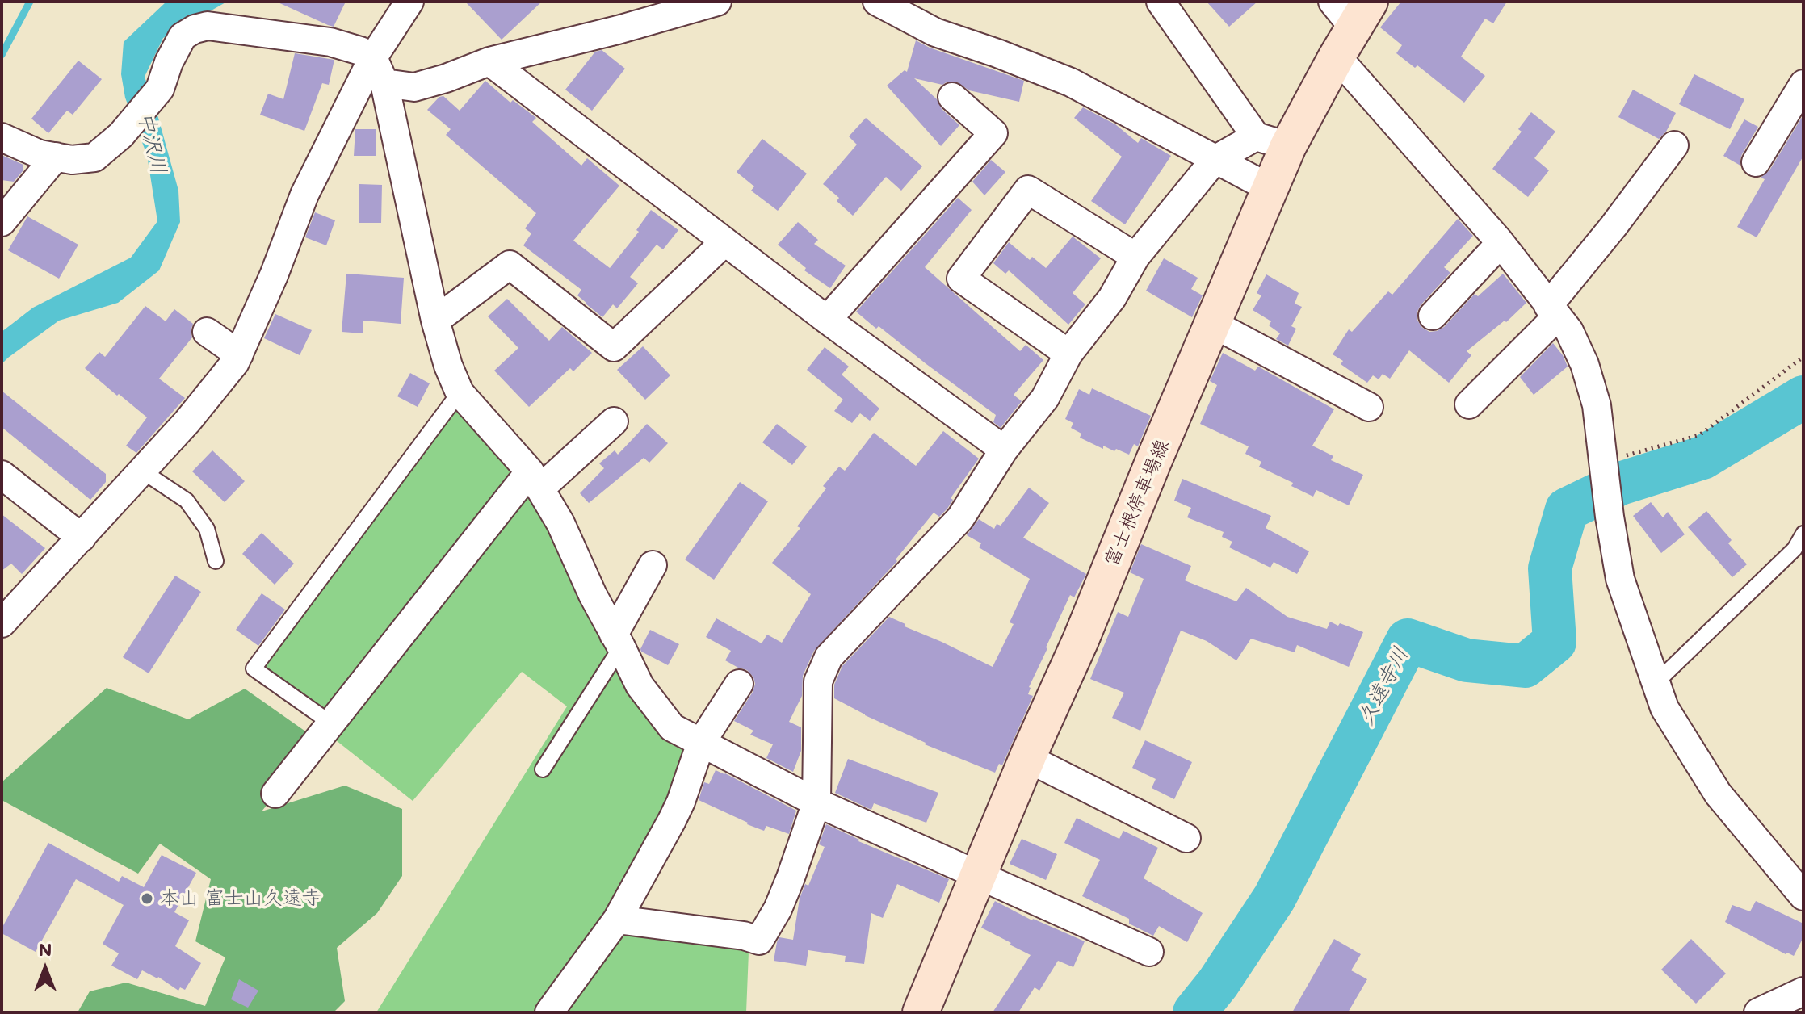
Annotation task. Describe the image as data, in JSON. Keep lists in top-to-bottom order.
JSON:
{
  "streets": {
    "main road": ["富士根停車場線"]
  },
  "water": ["中沢川", "久遠寺川"],
  "places": ["本山 富士山久遠寺"],
  "north": "top"
}
